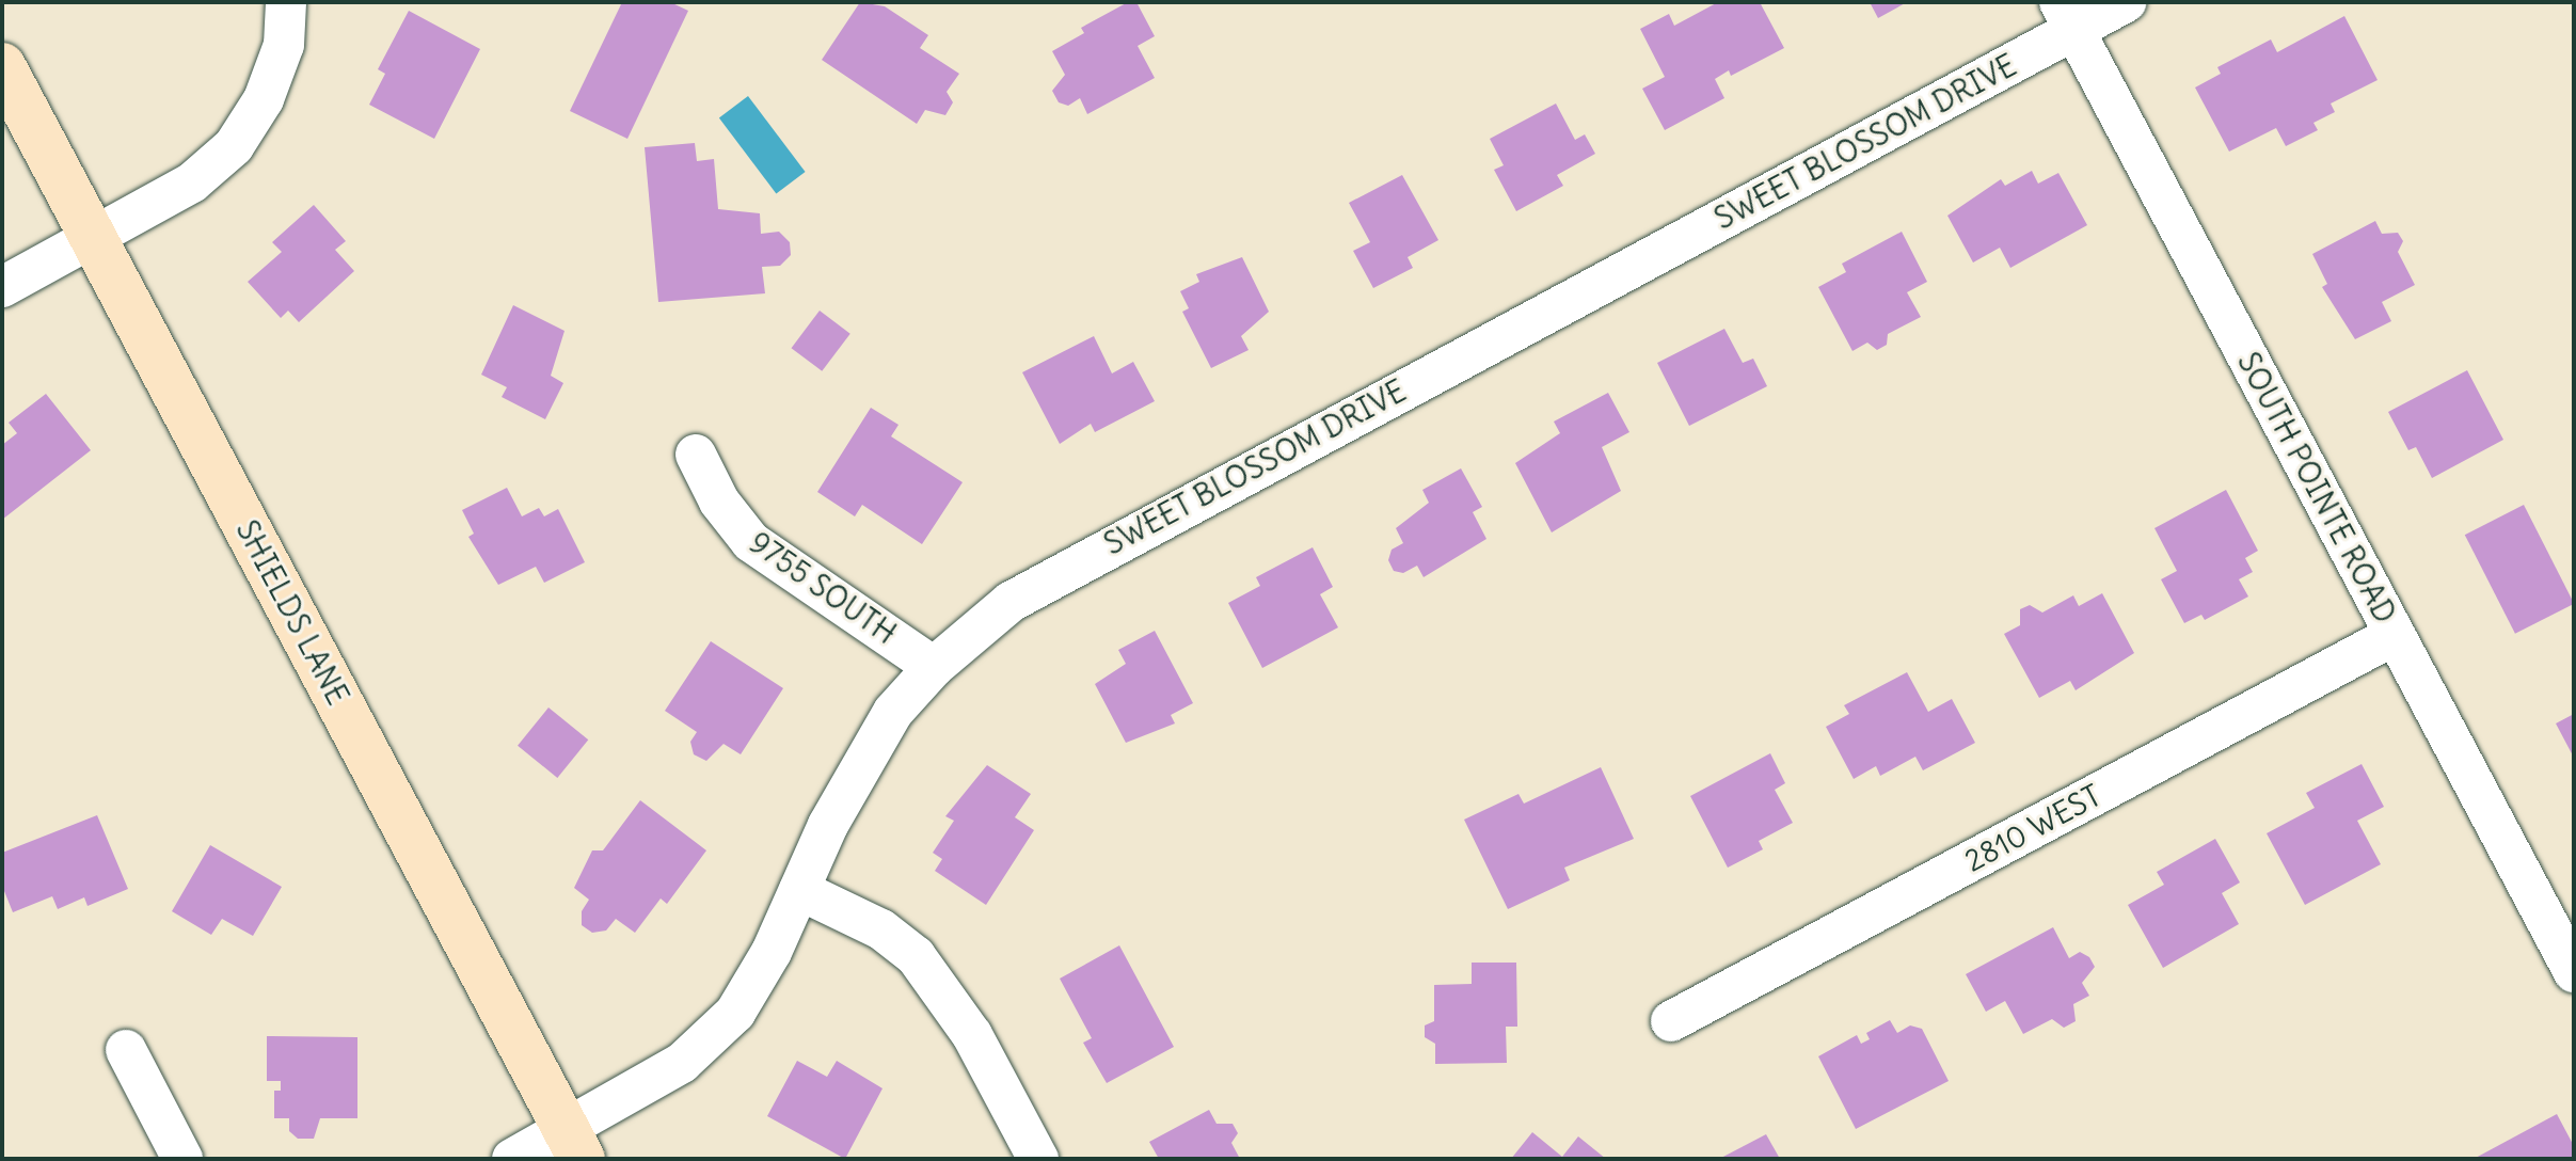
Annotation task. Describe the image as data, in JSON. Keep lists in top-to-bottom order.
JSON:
{
  "streets": {
    "main road": ["SHIELDS LANE"],
    "street": [
      "SWEET BLOSSOM DRIVE",
      "SOUTH POINTE ROAD",
      "9755 SOUTH",
      "2810 WEST"
    ]
  },
  "crossings": [
    ["SWEET BLOSSOM DRIVE", "SOUTH POINTE ROAD"],
    ["SWEET BLOSSOM DRIVE", "9755 SOUTH"],
    ["SWEET BLOSSOM DRIVE", "SHIELDS LANE"],
    ["SOUTH POINTE ROAD", "2810 WEST"]
  ]
}
